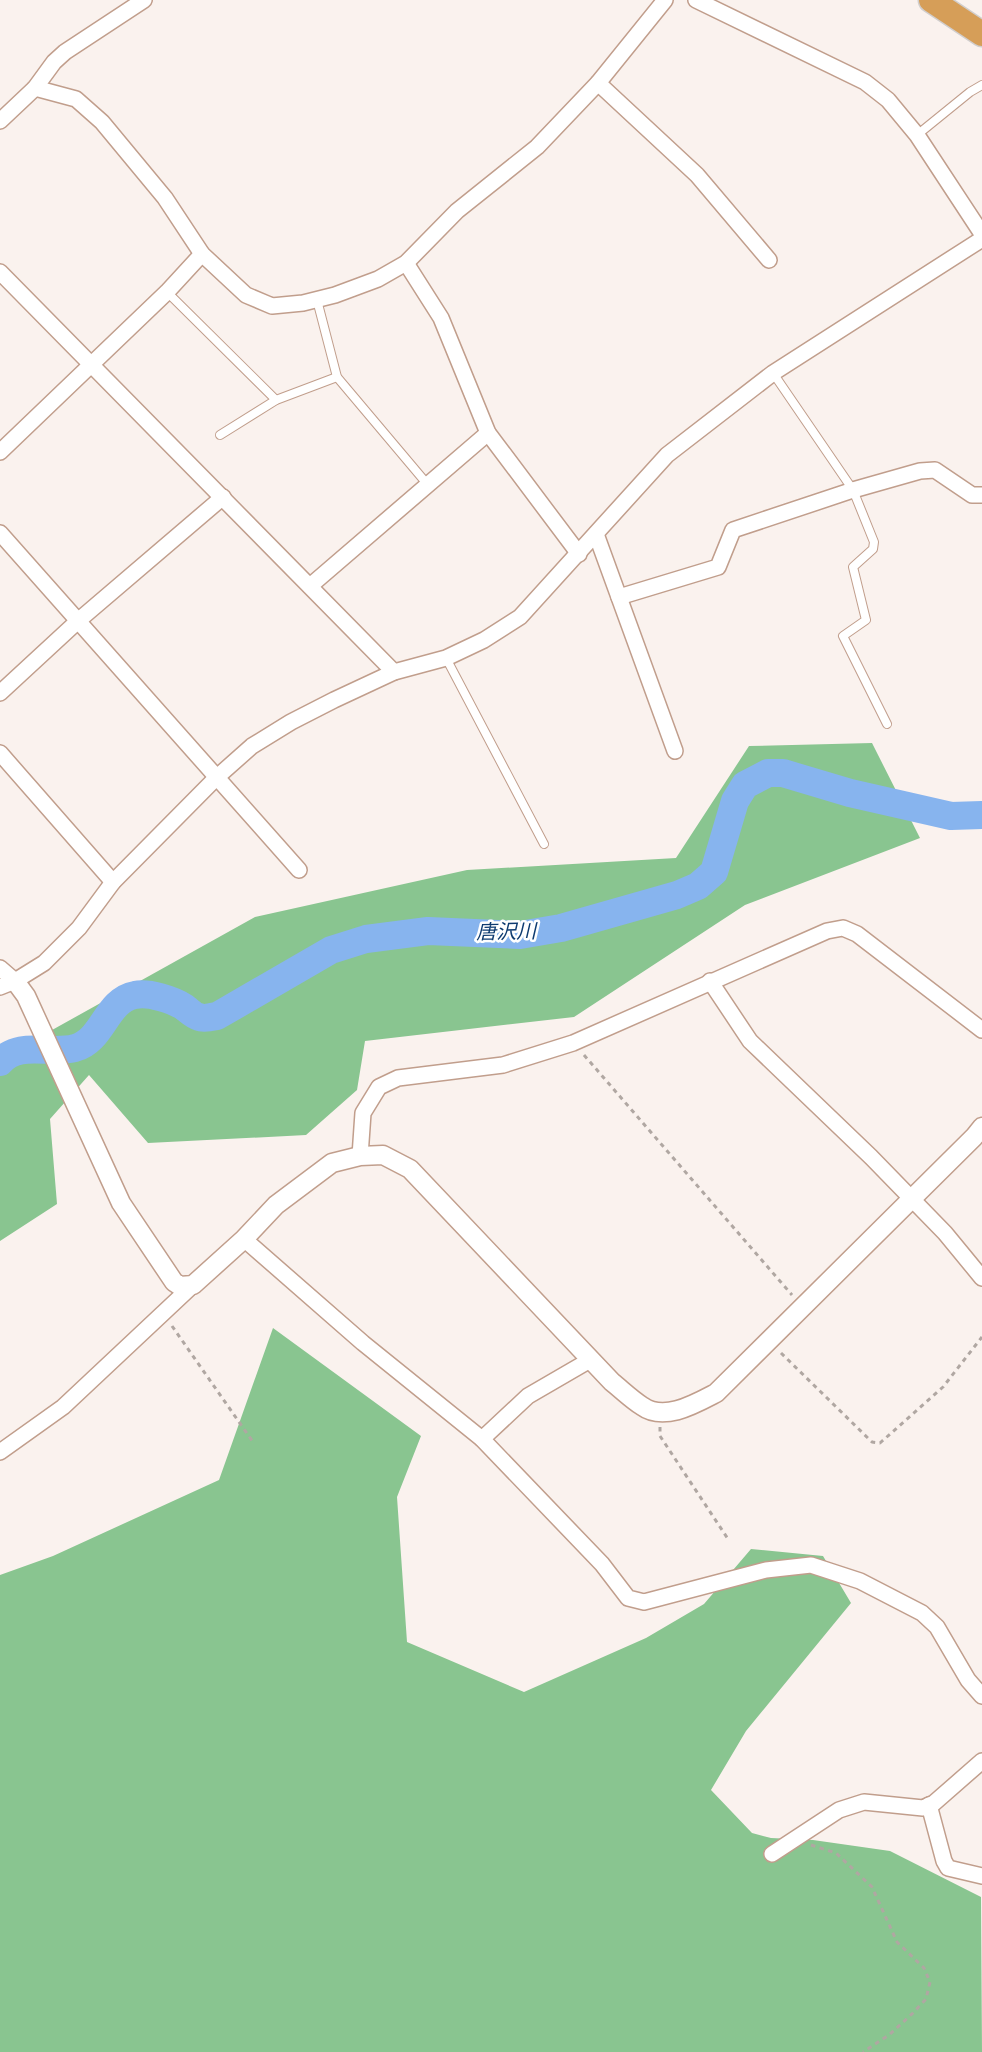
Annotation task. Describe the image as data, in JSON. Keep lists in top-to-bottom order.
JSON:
{
  "water": ["唐沢川"]
}
